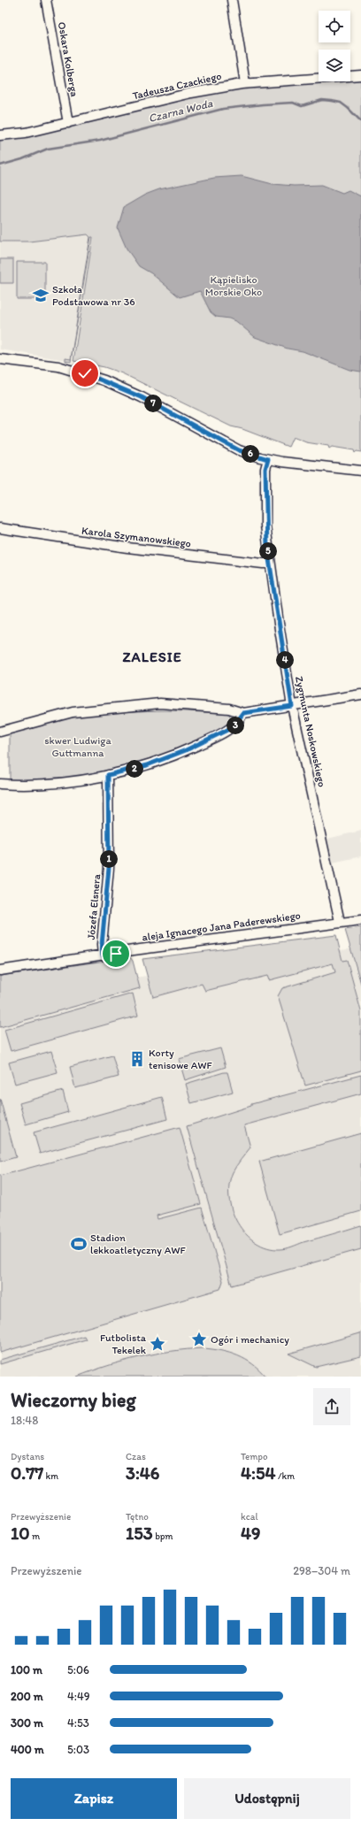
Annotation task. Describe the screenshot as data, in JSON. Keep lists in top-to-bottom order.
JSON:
{
  "streets": {
    "street": [
      "Oskara Kolberga",
      "Tadeusza Czackiego",
      "Karola Szymanowskiego",
      "Zygmunta Noskowskiego",
      "Józefa Elsnera",
      "aleja Ignacego Jana Paderewskiego"
    ]
  },
  "crossings": [
    ["Oskara Kolberga", "Tadeusza Czackiego"],
    ["Karola Szymanowskiego", "Zygmunta Noskowskiego"],
    ["Zygmunta Noskowskiego", "aleja Ignacego Jana Paderewskiego"],
    ["Józefa Elsnera", "aleja Ignacego Jana Paderewskiego"]
  ],
  "districts": ["ZALESIE"],
  "water": ["Czarna Woda"],
  "parks": ["Kąpielisko Morskie Oko", "skwer Ludwiga Guttmanna"],
  "places": {
    "school or university": ["Szkoła Podstawowa nr 36"],
    "building": ["Korty tenisowe AWF"],
    "sports": ["Stadion lekkoatletyczny AWF"],
    "place": ["Ogór i mechanicy", "Futbolista Tekelek"]
  },
  "page": {
    "pins": [
      "7",
      "6",
      "5",
      "4",
      "3",
      "2",
      "1"
    ],
    "heading": ["Wieczorny bieg", "18:48"],
    "stats": [
      ["Dystans", "0.77 km"],
      ["Czas", "3:46"],
      ["Tempo", "4:54 /km"],
      ["Przewyższenie", "10 m"],
      ["Tętno", "153 bpm"],
      ["kcal", "49"]
    ],
    "chart": ["Przewyższenie", "298–304 m"],
    "list": [
      {
        "name": "100 m",
        "note": "5:06"
      },
      {
        "name": "200 m",
        "note": "4:49"
      },
      {
        "name": "300 m",
        "note": "4:53"
      },
      {
        "name": "400 m",
        "note": "5:03"
      }
    ],
    "buttons": ["Zapisz", "Udostępnij"]
  }
}
